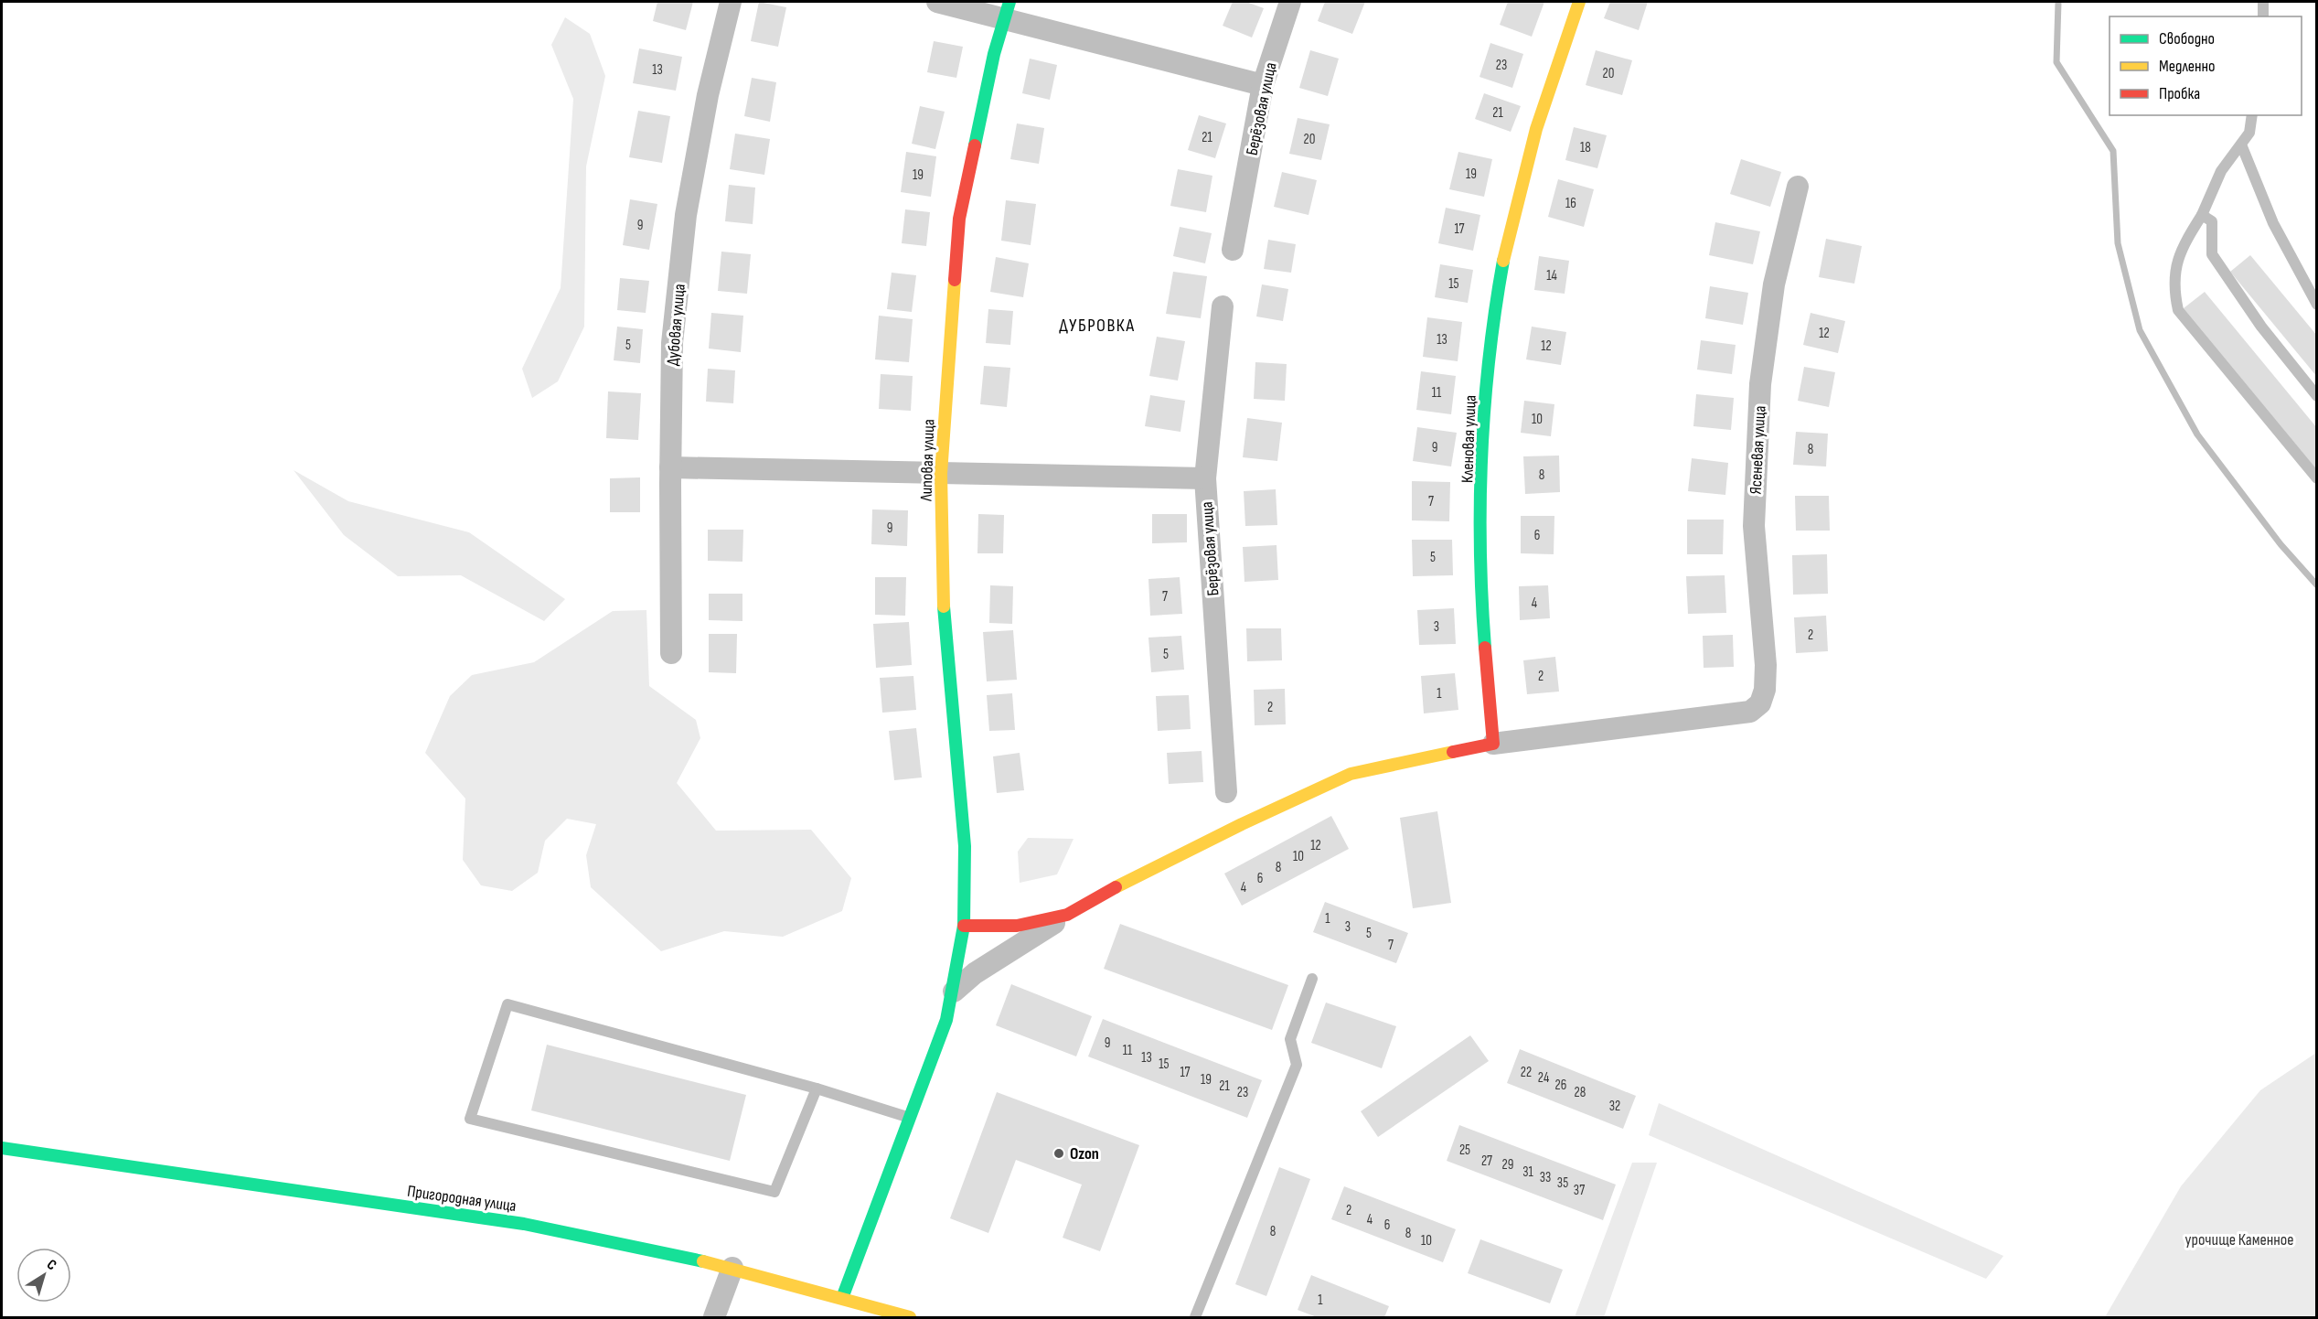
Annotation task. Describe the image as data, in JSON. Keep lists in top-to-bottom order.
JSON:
{
  "streets": {
    "street": [
      "Берёзовая улица",
      "Дубовая улица",
      "Кленовая улица",
      "Ясеневая улица",
      "Липовая улица",
      "Пригородная улица"
    ]
  },
  "crossings": [
    ["Кленовая улица", "Ясеневая улица"],
    ["Липовая улица", "Пригородная улица"]
  ],
  "districts": ["ДУБРОВКА"],
  "parks": ["урочище Каменное"],
  "places": ["Ozon"],
  "house_numbers": [
    "23",
    "13",
    "20",
    "21",
    "21",
    "20",
    "18",
    "19",
    "19",
    "16",
    "9",
    "17",
    "14",
    "15",
    "12",
    "13",
    "5",
    "12",
    "11",
    "10",
    "9",
    "8",
    "8",
    "7",
    "9",
    "6",
    "5",
    "7",
    "4",
    "3",
    "2",
    "5",
    "2",
    "1",
    "2",
    "12",
    "10",
    "8",
    "6",
    "4",
    "1",
    "3",
    "5",
    "7",
    "9",
    "11",
    "13",
    "15",
    "17",
    "22",
    "24",
    "19",
    "26",
    "21",
    "23",
    "28",
    "32",
    "25",
    "27",
    "29",
    "31",
    "33",
    "35",
    "37",
    "2",
    "4",
    "6",
    "8",
    "8",
    "10",
    "1"
  ],
  "legend": ["Свободно", "Медленно", "Пробка"],
  "north": "top right"
}
